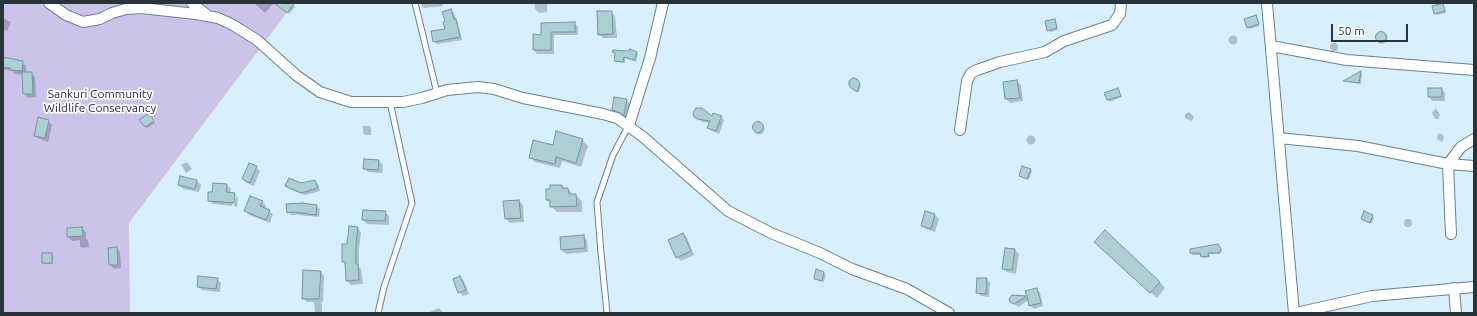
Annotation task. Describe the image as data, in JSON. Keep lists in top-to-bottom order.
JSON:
{
  "parks": ["Sankuri Community Wildlife Conservancy"],
  "scale_bar": "50 m"
}
